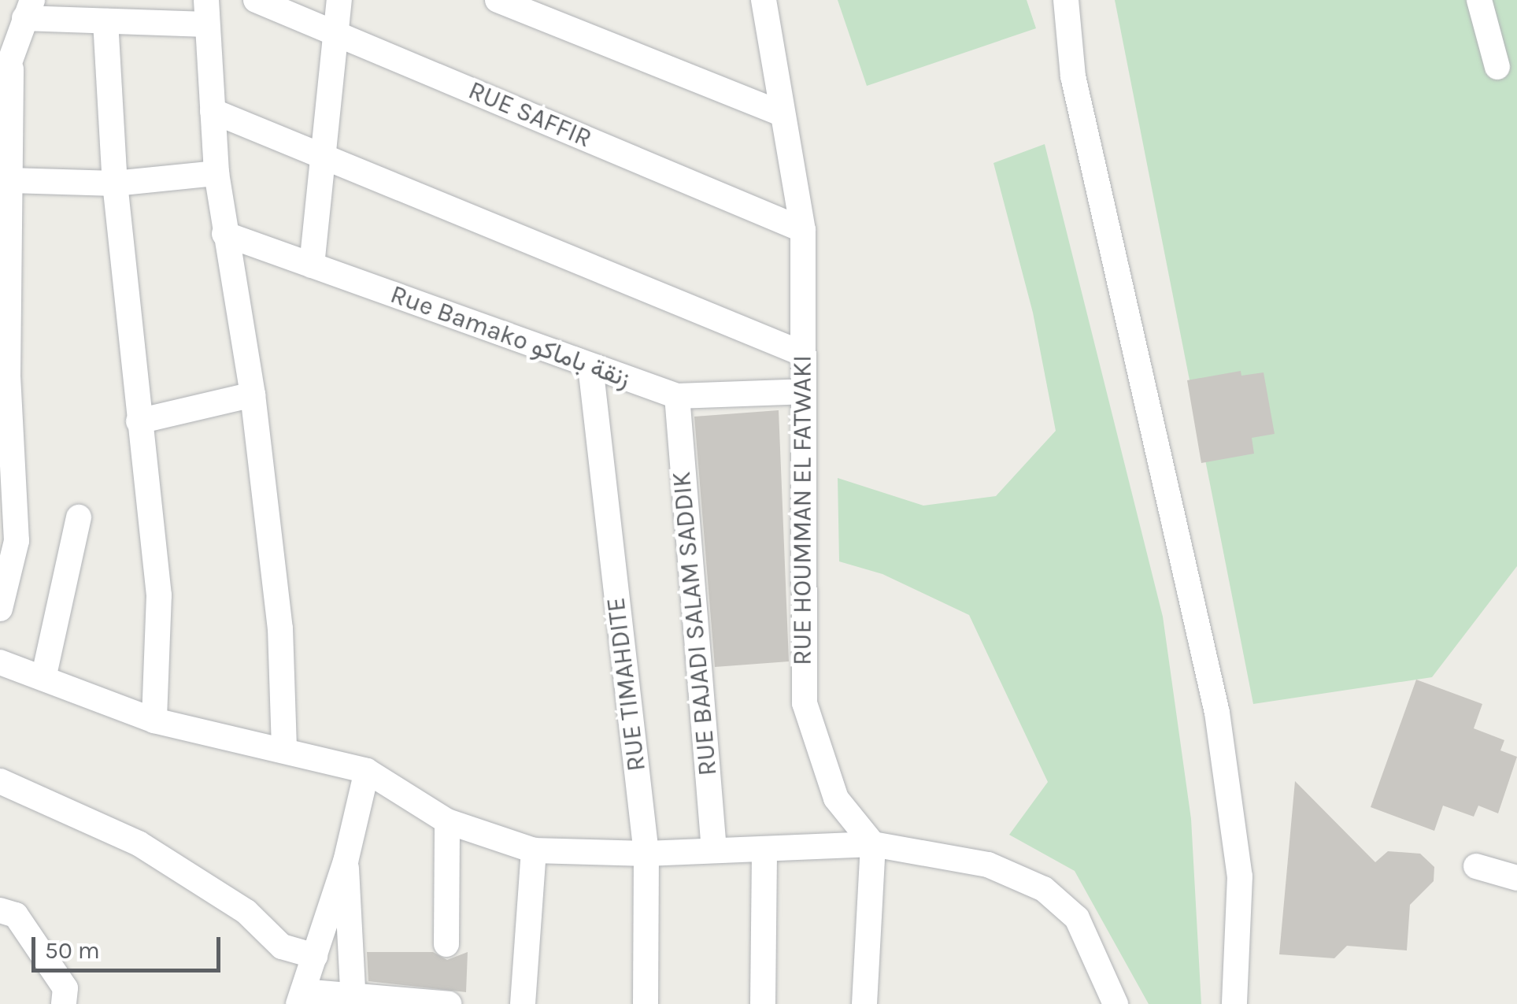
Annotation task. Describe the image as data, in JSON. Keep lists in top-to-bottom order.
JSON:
{
  "streets": {
    "street": [
      "RUE SAFFIR",
      "Rue Bamako زنقة باماكو",
      "RUE HOUMMAN EL FATWAKI",
      "RUE BAJADI SALAM SADDIK",
      "RUE TIMAHDITE"
    ]
  },
  "crossings": [
    ["RUE SAFFIR", "RUE HOUMMAN EL FATWAKI"],
    ["Rue Bamako زنقة باماكو", "RUE HOUMMAN EL FATWAKI"],
    ["Rue Bamako زنقة باماكو", "RUE BAJADI SALAM SADDIK"],
    ["Rue Bamako زنقة باماكو", "RUE TIMAHDITE"]
  ],
  "scale_bar": "50 m"
}
